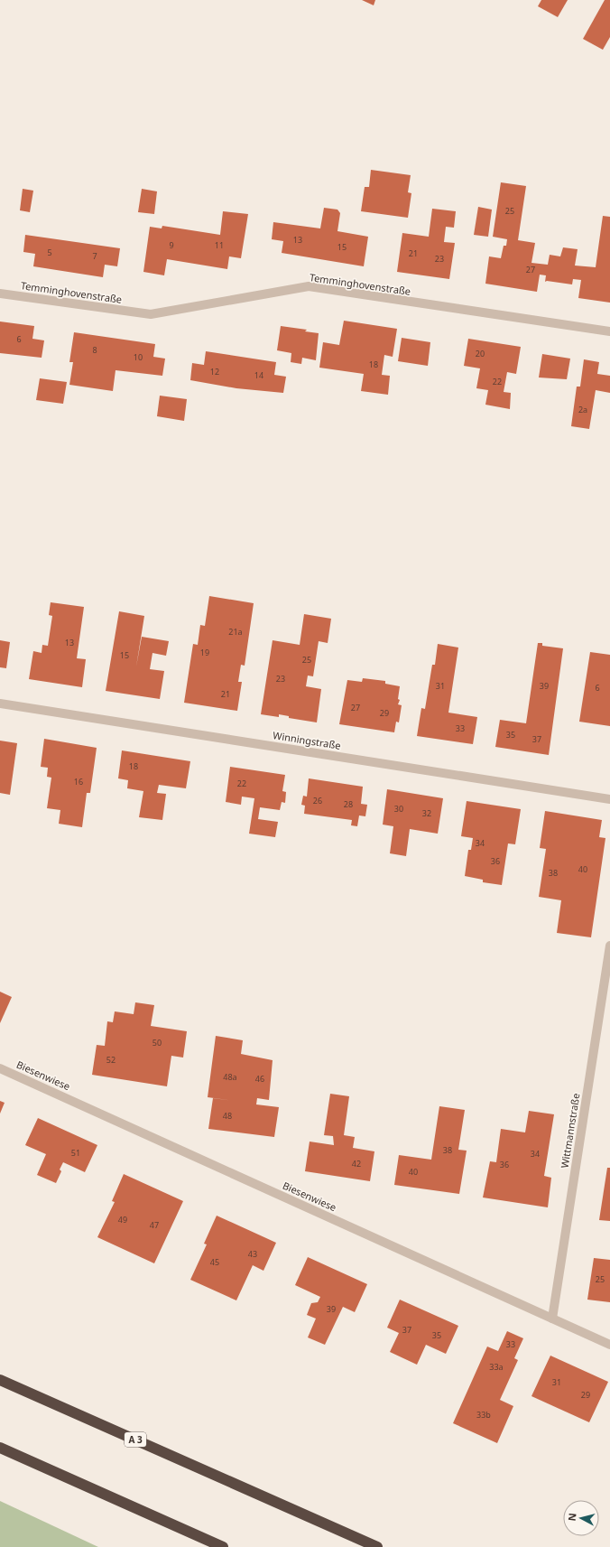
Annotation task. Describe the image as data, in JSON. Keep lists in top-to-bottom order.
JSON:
{
  "streets": {
    "highway": ["A 3"],
    "street": [
      "Temminghovenstraße",
      "Winningstraße",
      "Biesenwiese",
      "Wittmannstraße"
    ]
  },
  "crossings": [
    ["Biesenwiese", "Wittmannstraße"]
  ],
  "house_numbers": [
    "25",
    "13",
    "9",
    "11",
    "15",
    "5",
    "21",
    "7",
    "23",
    "27",
    "6",
    "8",
    "20",
    "10",
    "18",
    "12",
    "14",
    "22",
    "2a",
    "21a",
    "13",
    "19",
    "15",
    "25",
    "23",
    "31",
    "39",
    "6",
    "21",
    "27",
    "29",
    "33",
    "35",
    "37",
    "18",
    "16",
    "22",
    "26",
    "28",
    "30",
    "32",
    "34",
    "36",
    "40",
    "38",
    "50",
    "52",
    "48a",
    "46",
    "48",
    "38",
    "51",
    "34",
    "42",
    "36",
    "40",
    "49",
    "47",
    "43",
    "45",
    "25",
    "39",
    "37",
    "35",
    "33",
    "33a",
    "31",
    "29",
    "33b"
  ],
  "north": "left"
}
